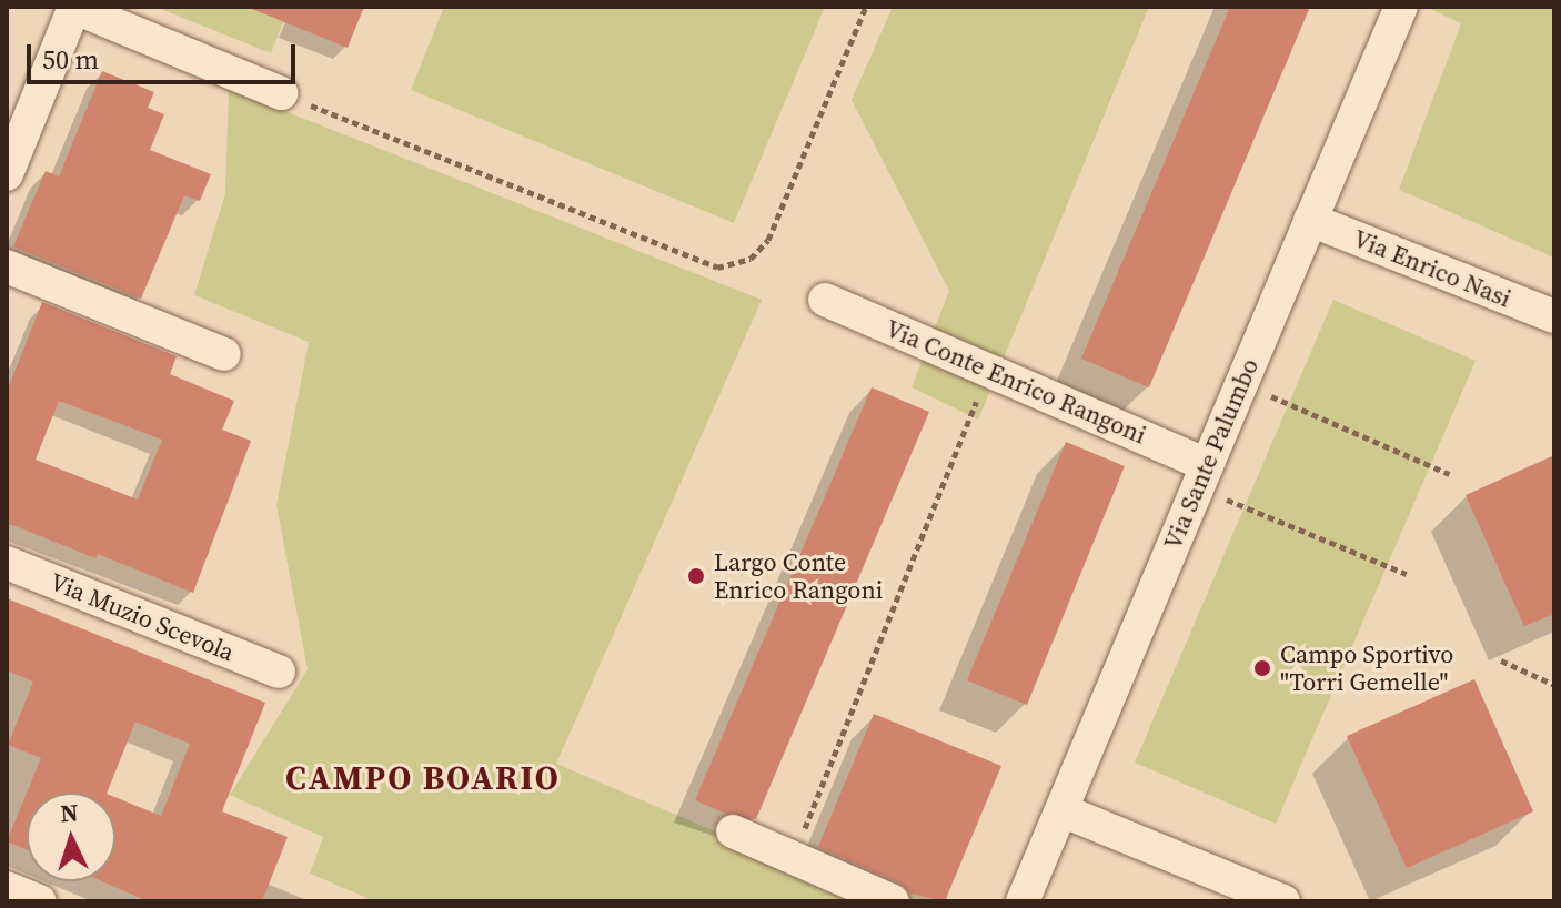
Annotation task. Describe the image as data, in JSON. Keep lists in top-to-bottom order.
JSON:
{
  "streets": {
    "street": [
      "Via Enrico Nasi",
      "Via Conte Enrico Rangoni",
      "Via Sante Palumbo",
      "Via Muzio Scevola"
    ]
  },
  "crossings": [
    ["Via Enrico Nasi", "Via Sante Palumbo"],
    ["Via Conte Enrico Rangoni", "Via Sante Palumbo"]
  ],
  "districts": ["CAMPO BOARIO"],
  "places": ["Largo Conte Enrico Rangoni", "Campo Sportivo \"Torri Gemelle\""],
  "scale_bar": "50 m",
  "north": "top"
}
